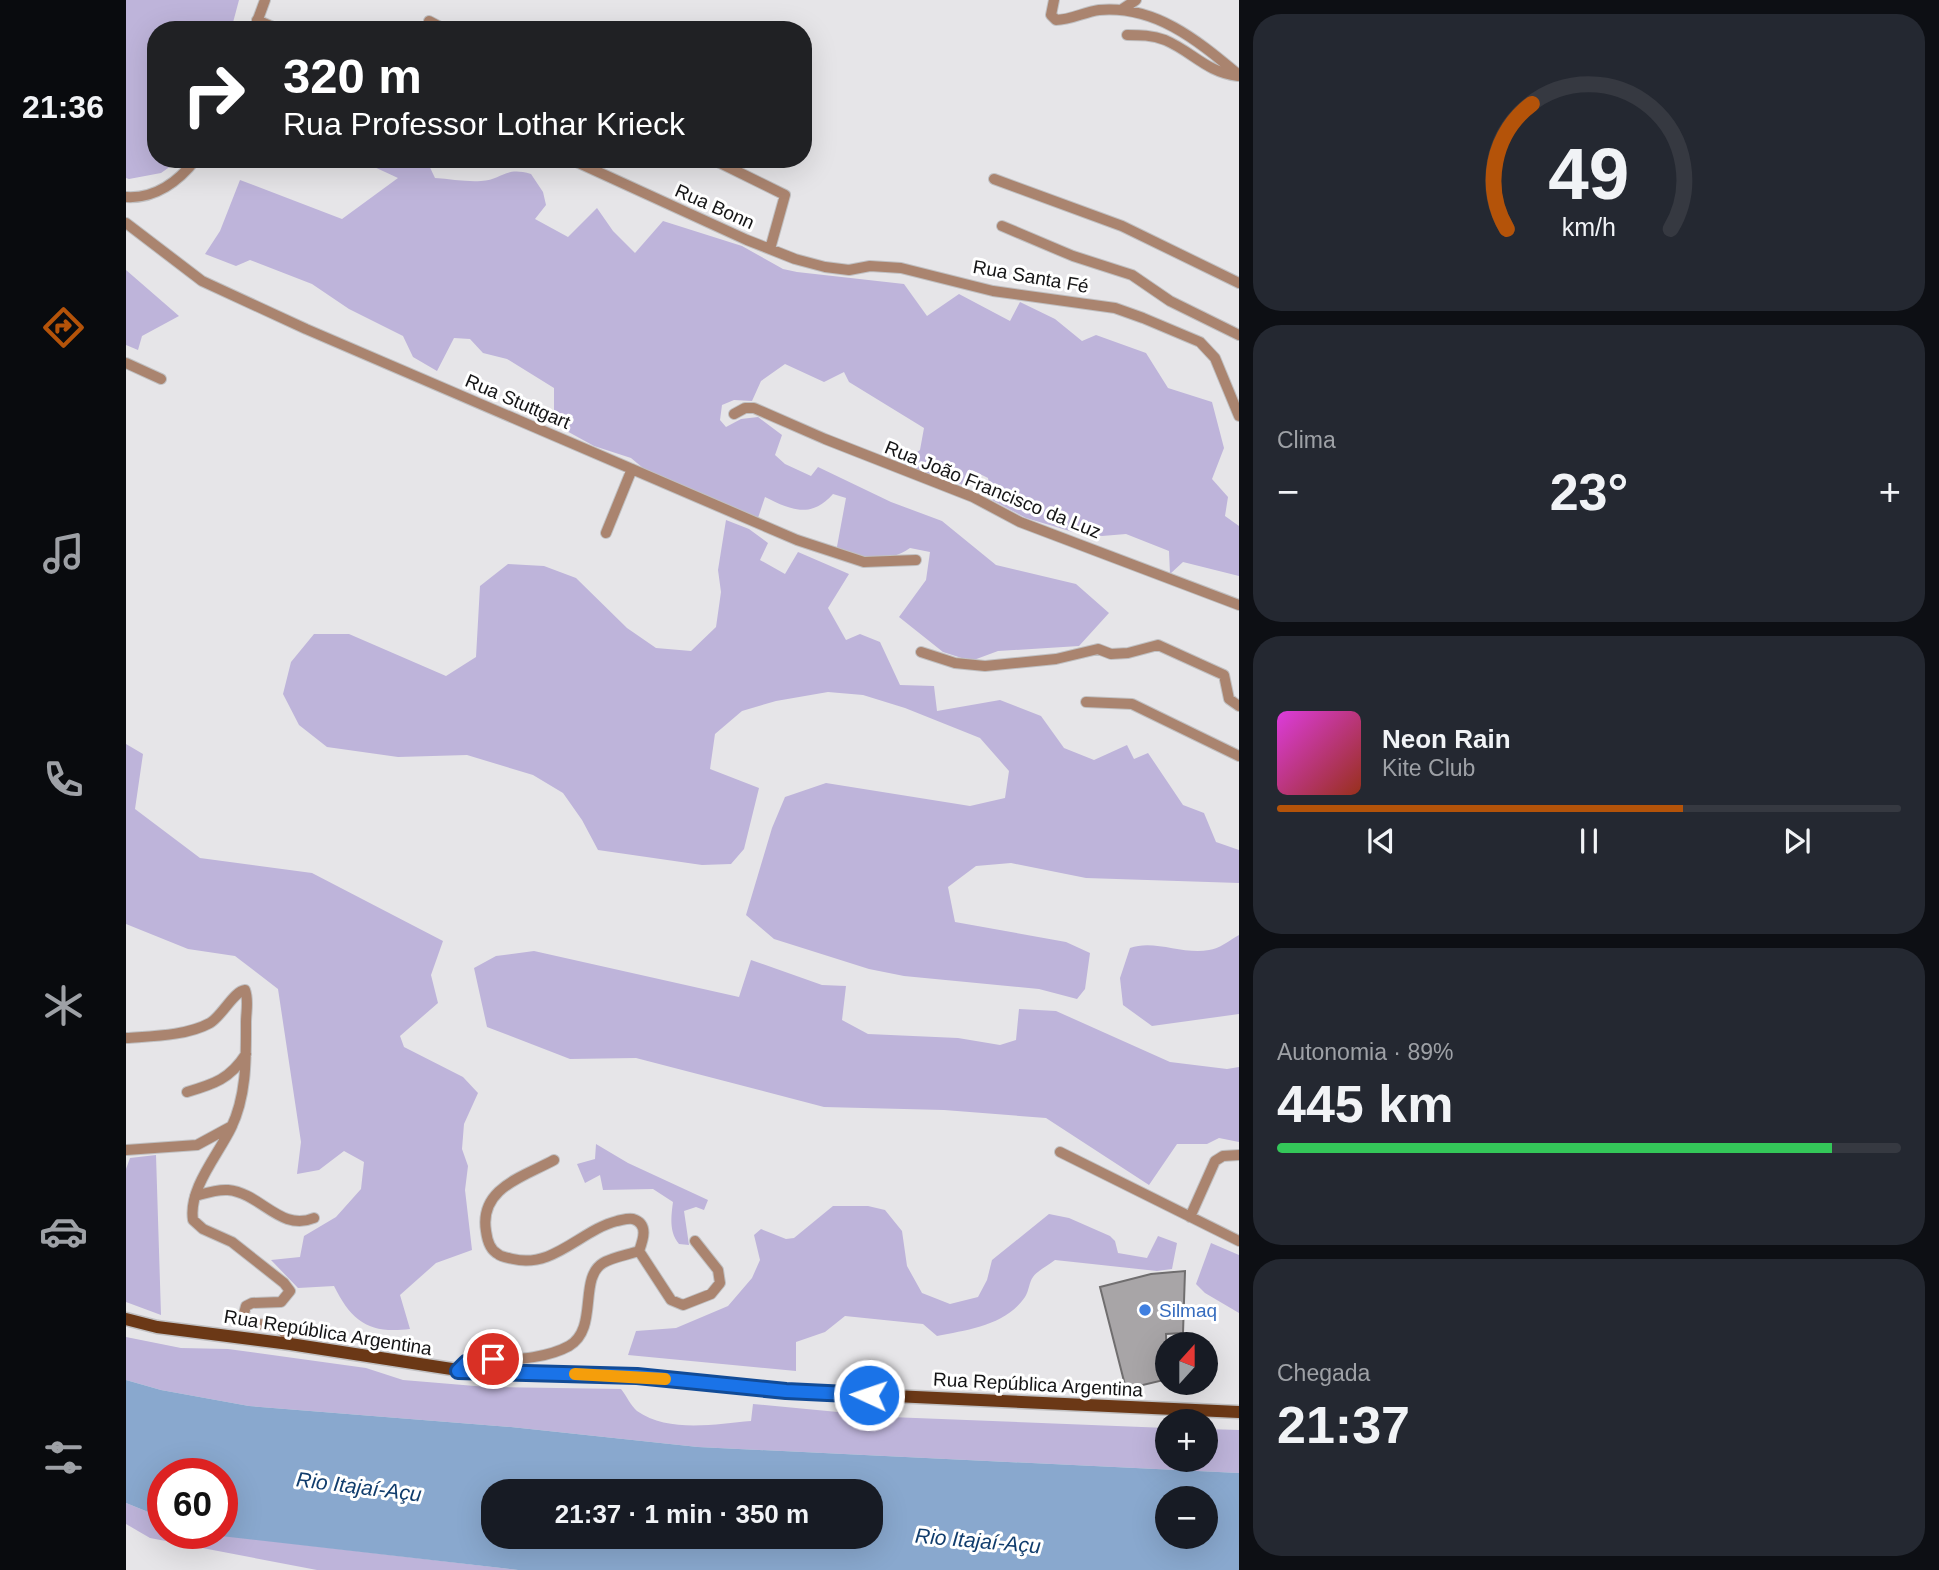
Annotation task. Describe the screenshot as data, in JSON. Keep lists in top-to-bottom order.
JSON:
{
  "streets": {
    "main road": ["Rua República Argentina"],
    "street": [
      "Rua Bonn",
      "Rua Santa Fé",
      "Rua Stuttgart",
      "Rua João Francisco da Luz"
    ]
  },
  "crossings": [
    ["Rua Bonn", "Rua Santa Fé"]
  ],
  "water": ["Rio Itajaí-Açu"],
  "places": ["Silmaq"],
  "north": "top",
  "page": {
    "tabs": "21:36",
    "turn": ["320 m", "Rua Professor Lothar Krieck"],
    "tile": [
      "Clima",
      ["Autonomia · 89%", "445 km"],
      ["Chegada", "21:37"]
    ],
    "heat": ["−", "23°", "+"],
    "song": ["Neon Rain", "Kite Club"],
    "map_buttons": ["+", "−"],
    "limit": "60",
    "trip": "21:37 · 1 min · 350 m",
    "gauge": ["49", "km/h"]
  }
}
